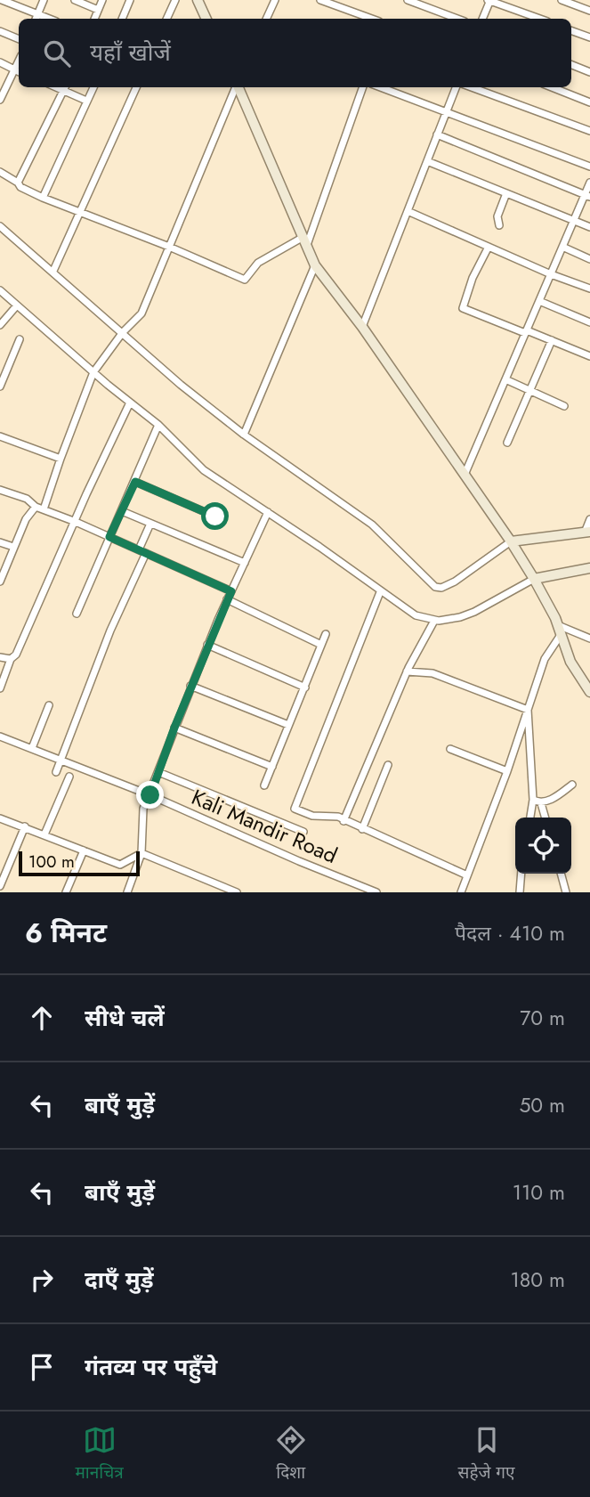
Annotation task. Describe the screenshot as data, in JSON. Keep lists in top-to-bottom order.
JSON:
{
  "streets": {
    "street": ["Kali Mandir Road"]
  },
  "scale_bar": "100 m",
  "page": {
    "search": "यहाँ खोजें",
    "scale": "100 m",
    "heading": ["6 मिनट", "पैदल · 410 m"],
    "list": [
      ["सीधे चलें", "70 m"],
      ["बाएँ मुड़ें", "50 m"],
      ["बाएँ मुड़ें", "110 m"],
      ["दाएँ मुड़ें", "180 m"],
      "गंतव्य पर पहुँचे"
    ],
    "nav": ["मानचित्र", "दिशा", "सहेजे गए"]
  }
}
